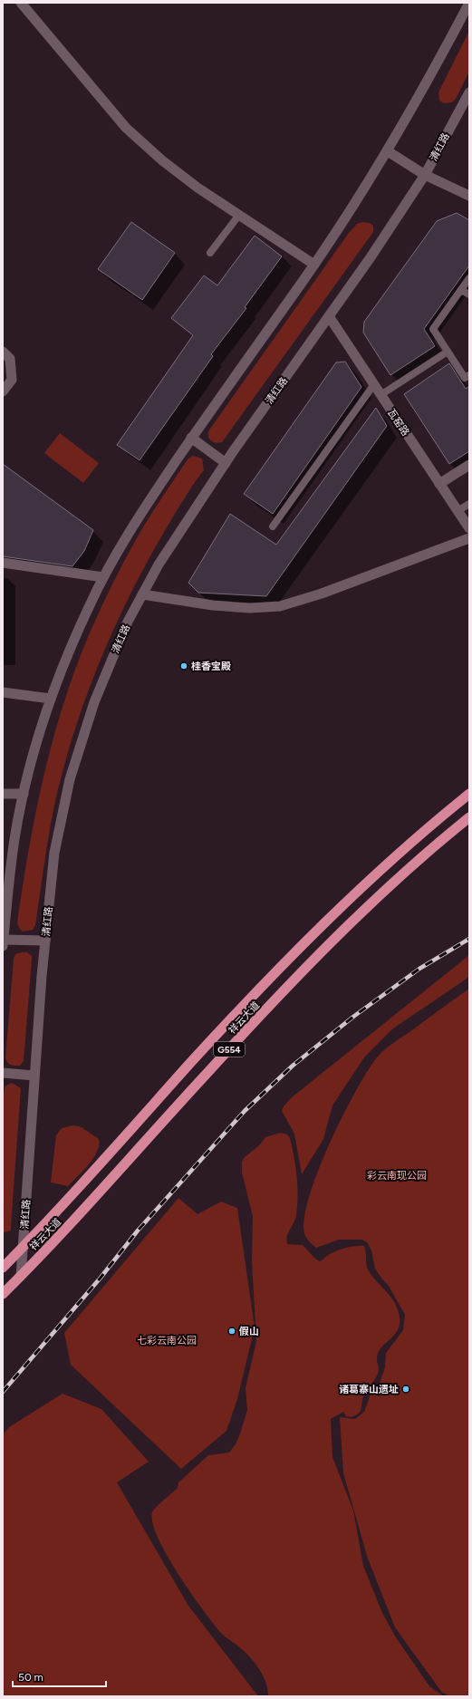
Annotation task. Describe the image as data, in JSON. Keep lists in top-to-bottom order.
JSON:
{
  "streets": {
    "highway": ["祥云大道", "G554"],
    "main road": ["清红路", "瓦窑路"]
  },
  "crossings": [
    ["清红路", "瓦窑路"],
    ["清红路", "祥云大道"]
  ],
  "parks": ["彩云南现公园", "七彩云南公园"],
  "places": ["桂香宝殿", "假山", "诸葛寨山遗址"],
  "scale_bar": "50 m"
}
